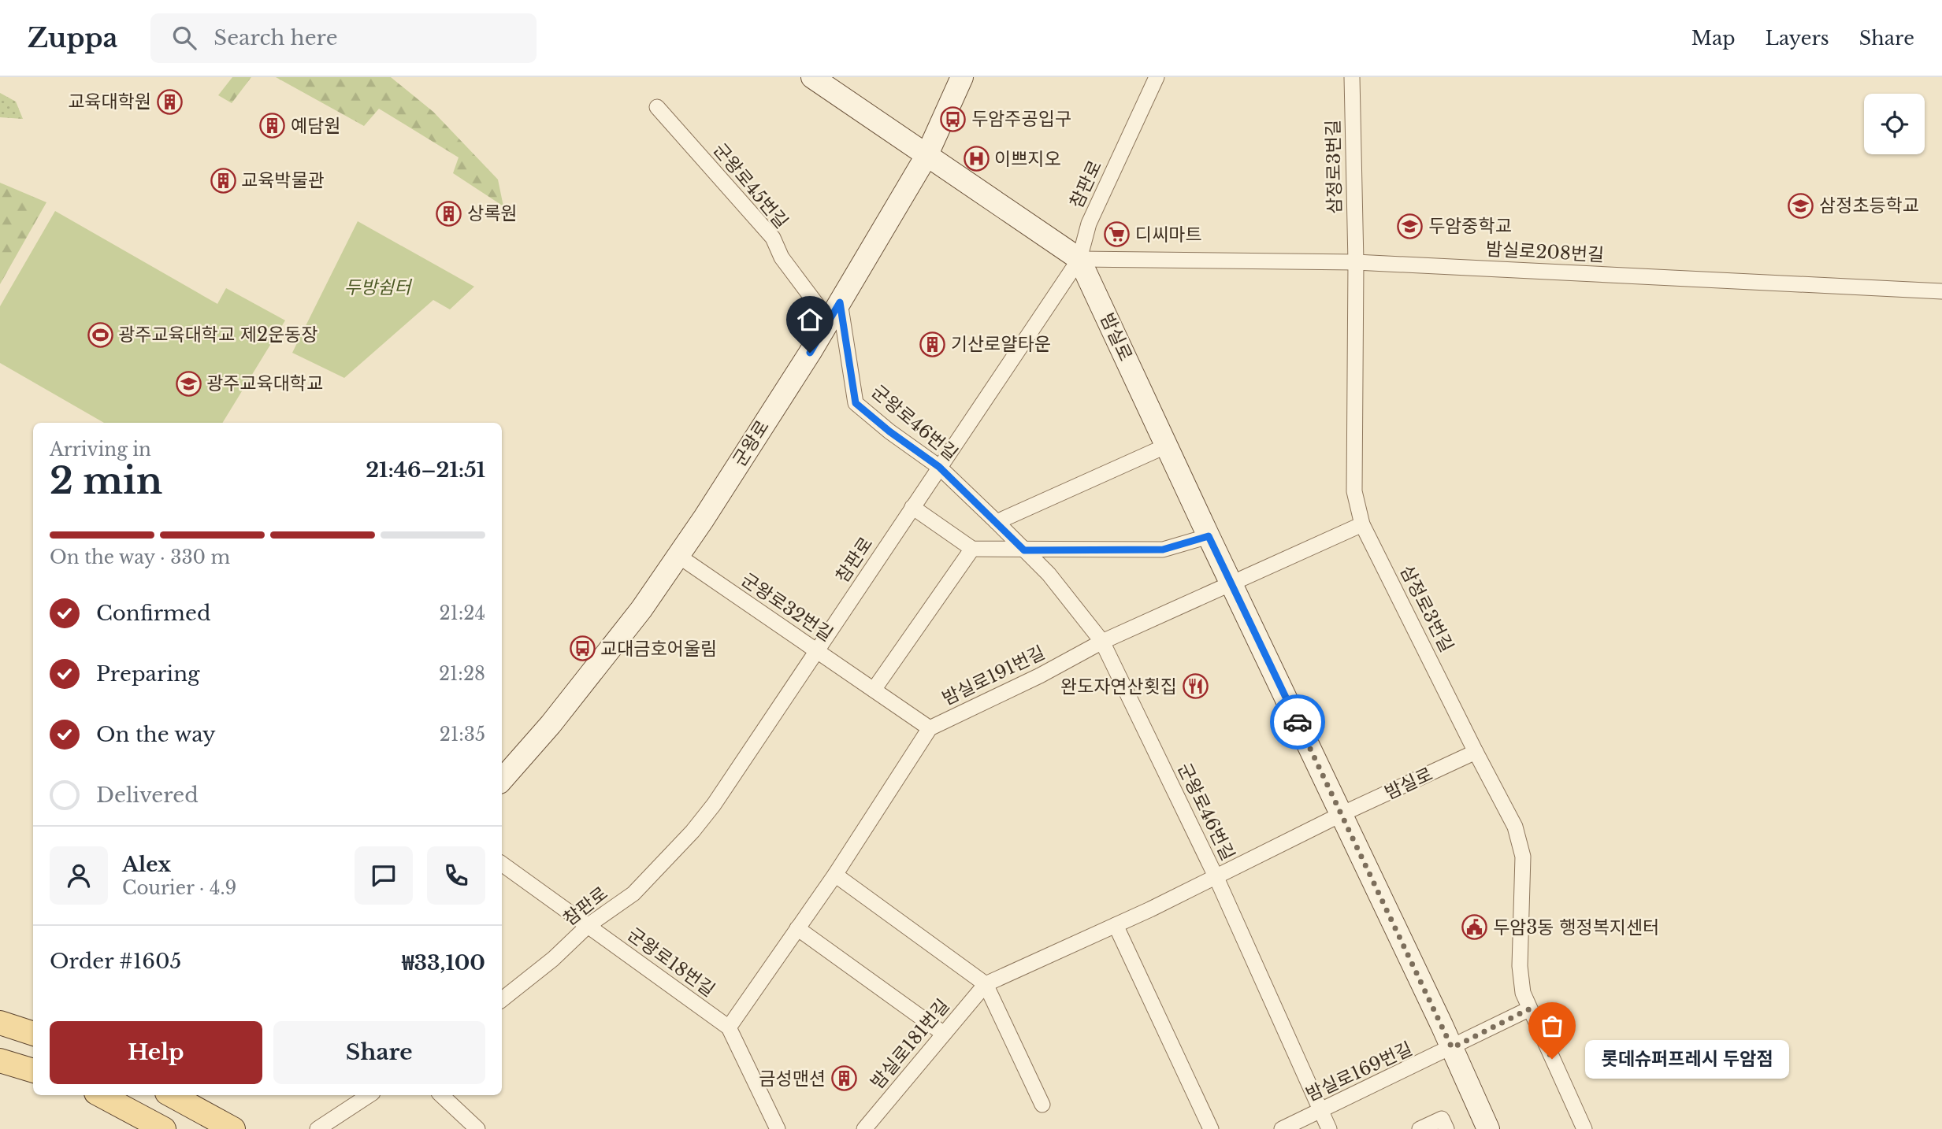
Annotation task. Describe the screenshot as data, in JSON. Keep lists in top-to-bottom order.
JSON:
{
  "streets": {
    "main road": ["밤실로", "군왕로"],
    "street": [
      "삼정로3번길",
      "참판로",
      "군왕로45번길",
      "밤실로208번길",
      "군왕로46번길",
      "군왕로32번길",
      "밤실로191번길",
      "군왕로18번길",
      "밤실로181번길",
      "밤실로169번길"
    ]
  },
  "crossings": [
    ["삼정로3번길", "밤실로208번길"],
    ["삼정로3번길", "밤실로"],
    ["삼정로3번길", "밤실로169번길"],
    ["참판로", "밤실로208번길"],
    ["참판로", "밤실로"],
    ["참판로", "군왕로46번길"],
    ["참판로", "군왕로32번길"],
    ["참판로", "군왕로18번길"],
    ["군왕로45번길", "군왕로46번길"],
    ["군왕로45번길", "군왕로"],
    ["밤실로208번길", "밤실로"],
    ["밤실로", "밤실로191번길"],
    ["밤실로", "밤실로181번길"],
    ["밤실로", "밤실로169번길"],
    ["군왕로46번길", "군왕로"],
    ["군왕로46번길", "밤실로191번길"],
    ["군왕로46번길", "밤실로181번길"],
    ["군왕로46번길", "밤실로169번길"],
    ["군왕로", "군왕로32번길"],
    ["군왕로32번길", "밤실로191번길"],
    ["밤실로191번길", "군왕로18번길"]
  ],
  "parks": ["두방쉼터"],
  "places": {
    "building": [
      "교육대학원",
      "예담원",
      "교육박물관",
      "상록원",
      "기산로얄타운",
      "금성맨션"
    ],
    "bus stop": ["두암주공입구", "교대금호어울림"],
    "hospital": ["이쁘지오"],
    "school or university": ["삼정초등학교", "두암중학교", "광주교육대학교"],
    "supermarket": ["디씨마트"],
    "sports": ["광주교육대학교 제2운동장"],
    "restaurant": ["완도자연산횟집"],
    "public building": ["두암3동 행정복지센터"],
    "other": ["롯데슈퍼프레시 두암점"]
  },
  "page": {
    "header": "Zuppa",
    "search": "Search here",
    "nav": ["Map", "Layers", "Share"],
    "heading": ["2 min", "Arriving in", "21:46–21:51"],
    "panel": [
      "Alex",
      "Courier · 4.9",
      "Order #1605",
      "₩33,100"
    ],
    "bar": "On the way · 330 m",
    "list": [
      ["Confirmed", "21:24"],
      ["Preparing", "21:28"],
      ["On the way", "21:35"],
      "Delivered"
    ],
    "buttons": ["Help", "Share"],
    "bubble": "롯데슈퍼프레시 두암점"
  }
}
